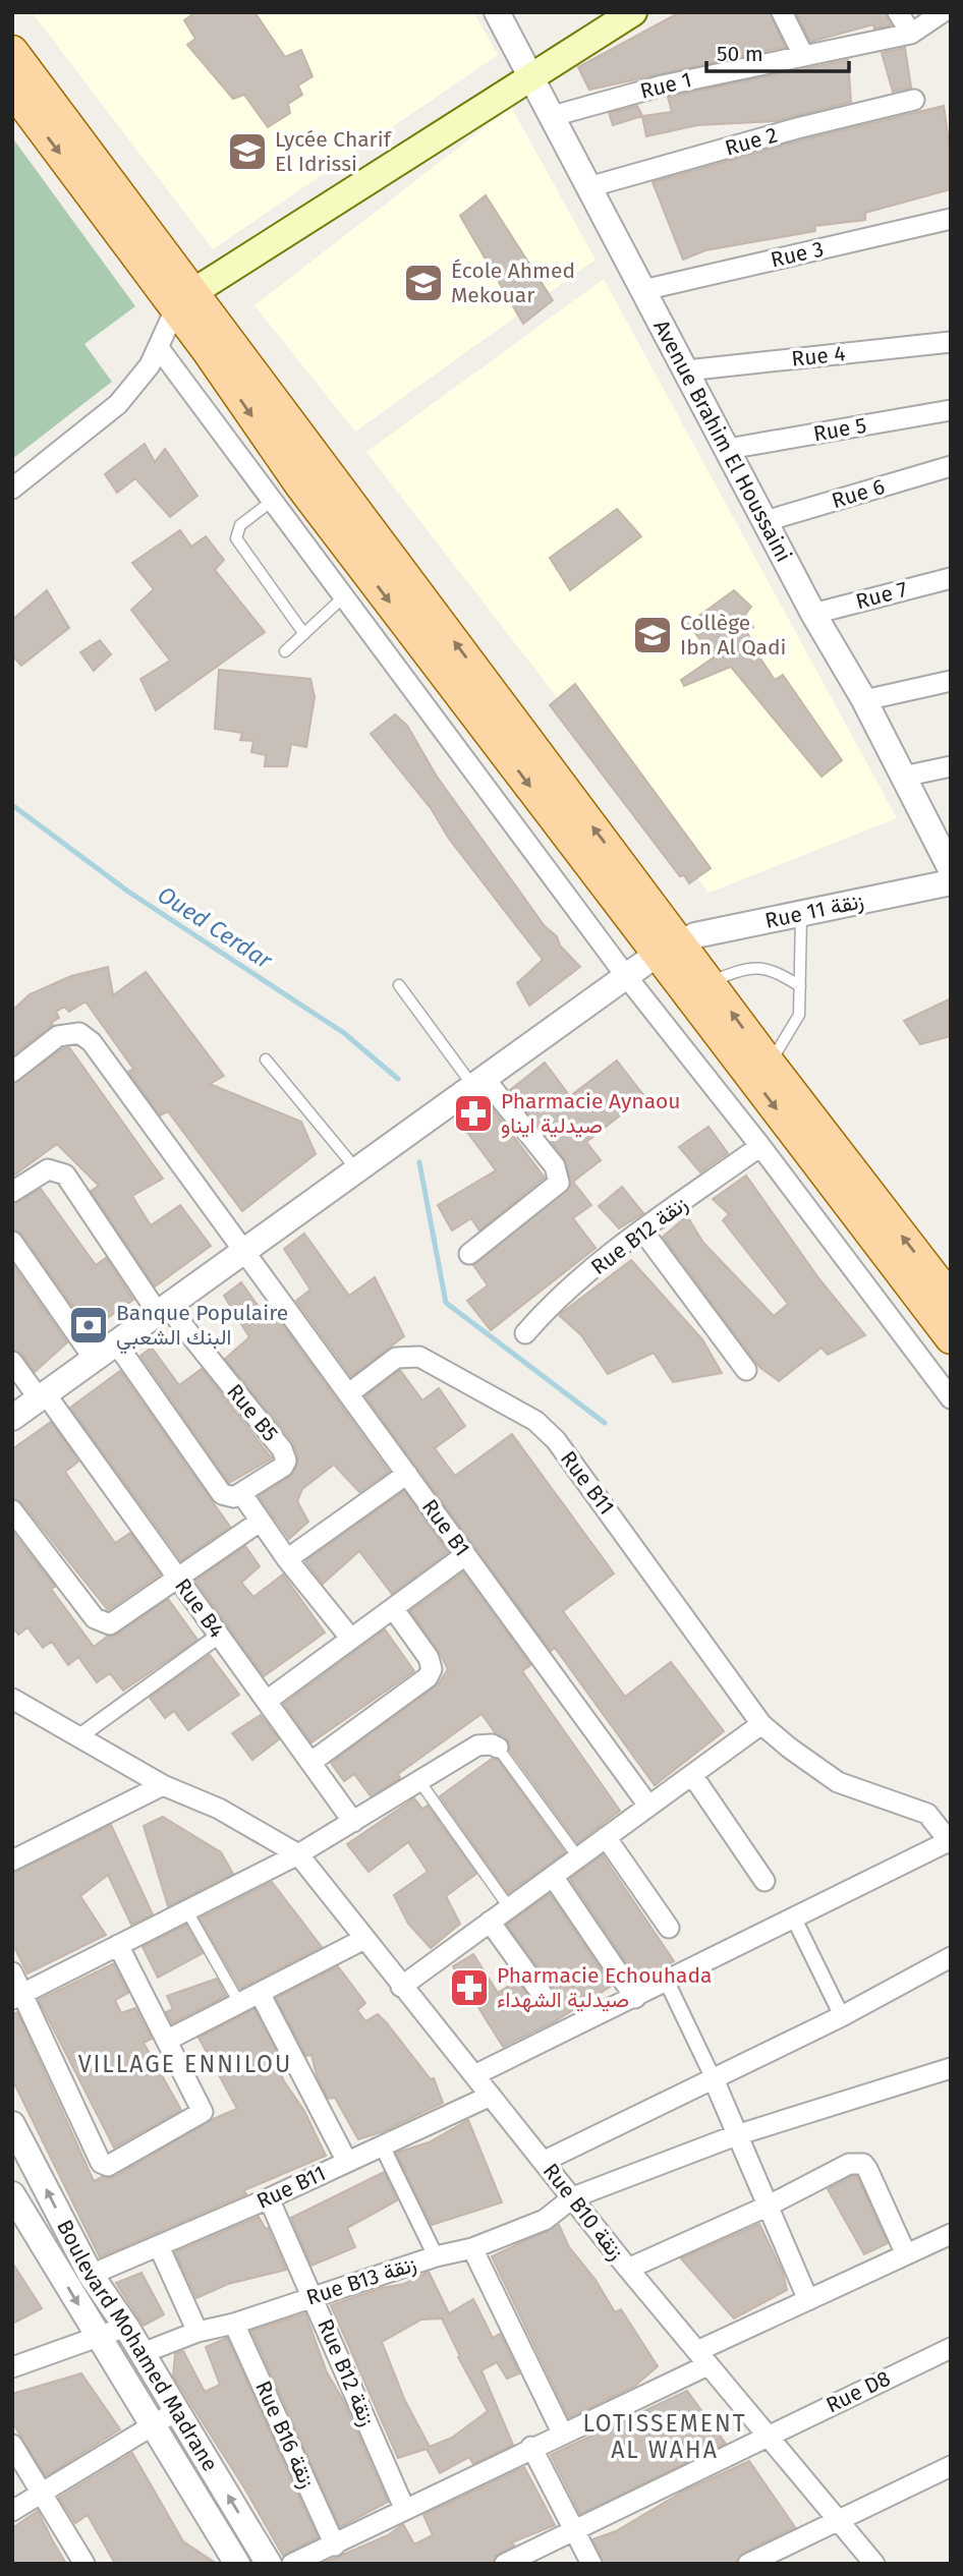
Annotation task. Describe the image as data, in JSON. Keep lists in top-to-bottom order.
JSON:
{
  "streets": {
    "street": [
      "Rue 1",
      "Rue 2",
      "Rue 3",
      "Rue 4",
      "Rue 5",
      "Avenue Brahim El Houssaini",
      "Rue 6",
      "Rue 7",
      "Rue 11 زنقة",
      "Rue B12 زنقة",
      "Rue B5",
      "Rue B11",
      "Rue B1",
      "Rue B4",
      "Rue B10 زنقة",
      "Rue B13 زنقة",
      "Boulevard Mohamed Madrane",
      "Rue D8",
      "Rue B16 زنقة"
    ]
  },
  "crossings": [
    ["Rue 1", "Avenue Brahim El Houssaini"],
    ["Rue 2", "Avenue Brahim El Houssaini"],
    ["Rue 3", "Avenue Brahim El Houssaini"],
    ["Rue 4", "Avenue Brahim El Houssaini"],
    ["Rue 5", "Avenue Brahim El Houssaini"],
    ["Avenue Brahim El Houssaini", "Rue 6"],
    ["Avenue Brahim El Houssaini", "Rue 7"],
    ["Rue 11 زنقة", "Rue B5"],
    ["Rue 11 زنقة", "Rue B1"],
    ["Rue 11 زنقة", "Rue B4"],
    ["Rue B12 زنقة", "Rue B11"],
    ["Rue B12 زنقة", "Rue B13 زنقة"],
    ["Rue B11", "Rue B1"],
    ["Rue B11", "Rue B10 زنقة"],
    ["Rue B11", "Boulevard Mohamed Madrane"],
    ["Rue B10 زنقة", "Rue B13 زنقة"],
    ["Rue B10 زنقة", "Rue D8"],
    ["Rue B13 زنقة", "Boulevard Mohamed Madrane"],
    ["Rue B13 زنقة", "Rue B16 زنقة"]
  ],
  "districts": ["VILLAGE ENNILOU", "LOTISSEMENT AL WAHA"],
  "water": ["Oued Cerdar"],
  "places": {
    "school or university": ["Lycée Charif El Idrissi", "École Ahmed Mekouar", "Collège Ibn Al Qadi"],
    "pharmacy": ["Pharmacie Aynaou صيدلية ايناو", "Pharmacie Echouhada صيدلية الشهداء"],
    "bank": ["Banque Populaire البنك الشعبي"]
  },
  "scale_bar": "50 m"
}
